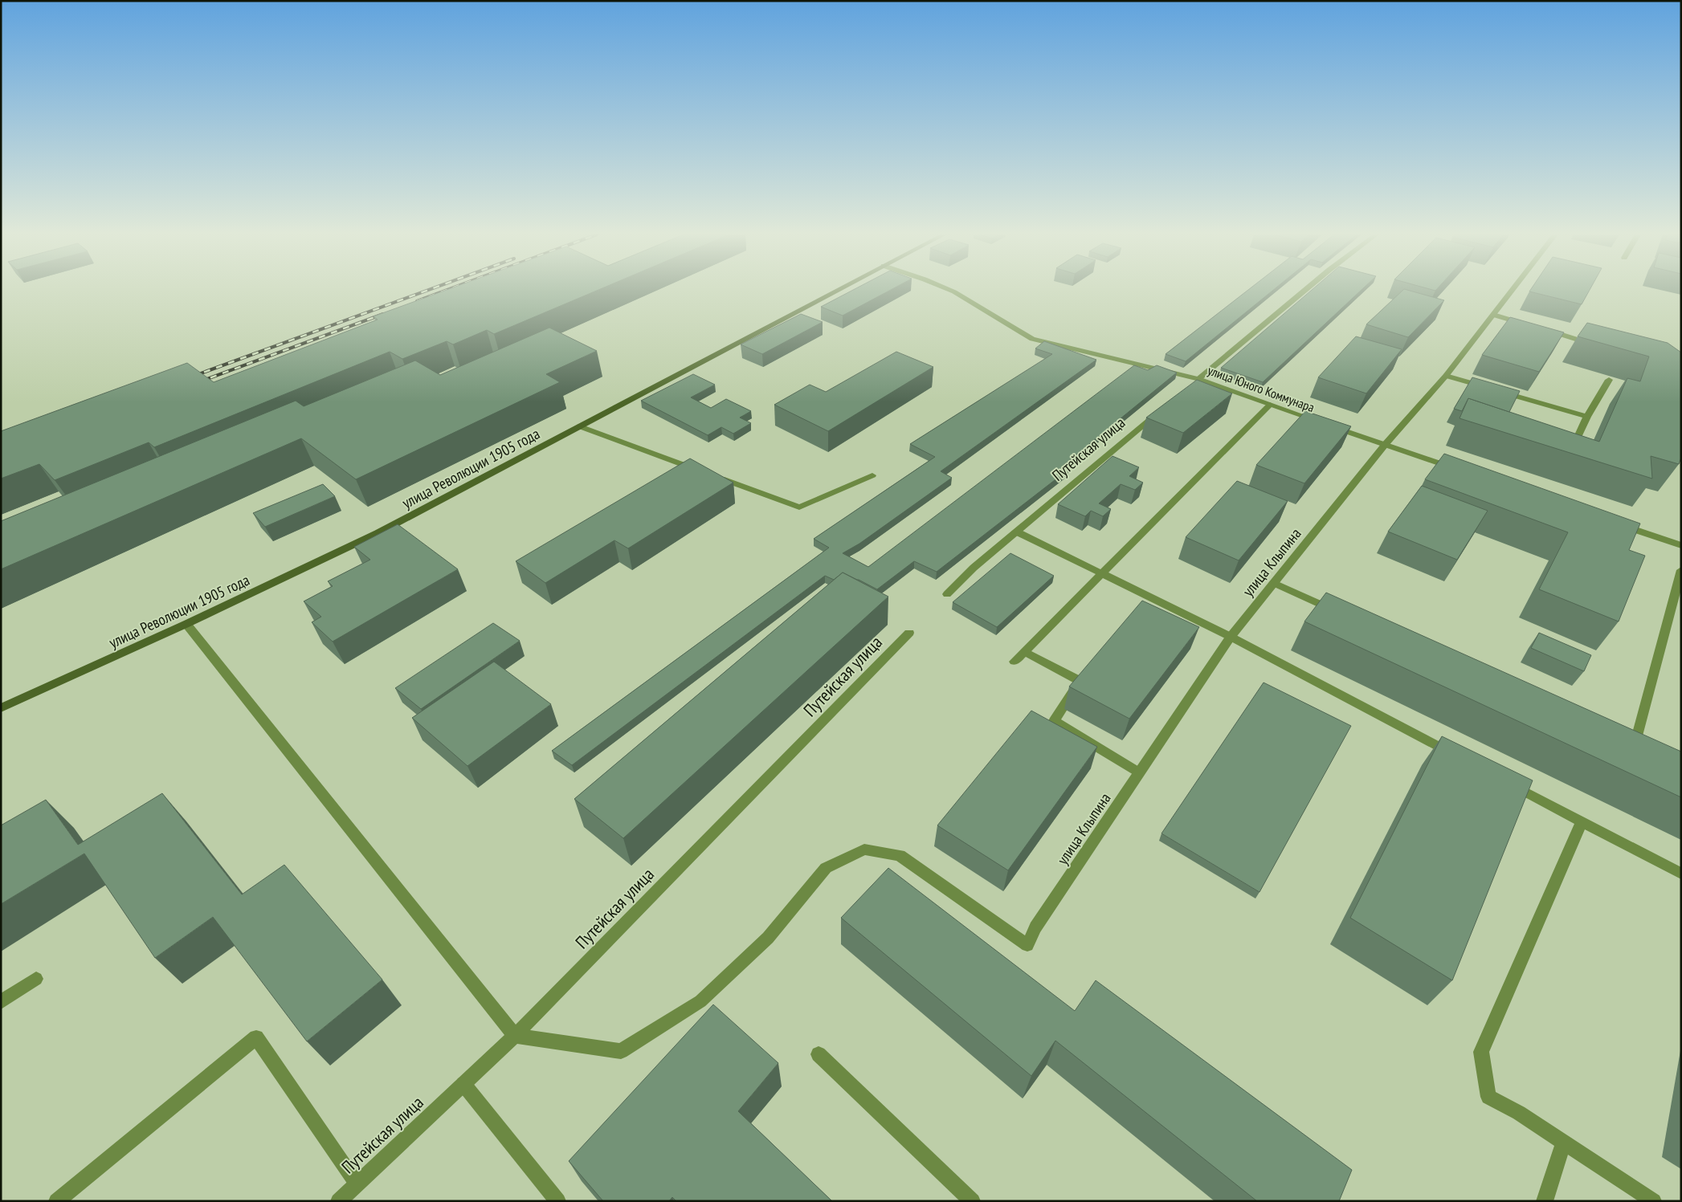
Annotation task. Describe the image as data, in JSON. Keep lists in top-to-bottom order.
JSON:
{
  "streets": {
    "main road": ["улица Революции 1905 года"],
    "street": ["улица Юного Коммунара", "Путейская улица", "улица Клыпина"]
  },
  "crossings": [
    ["улица Юного Коммунара", "улица Клыпина"],
    ["Путейская улица", "улица Клыпина"]
  ]
}
